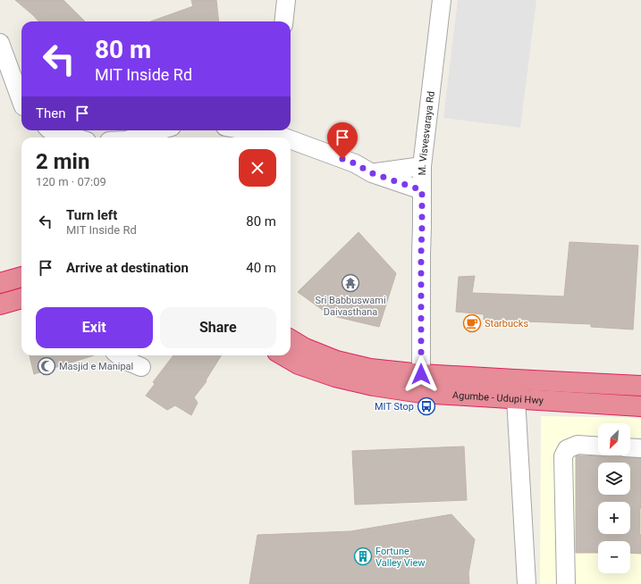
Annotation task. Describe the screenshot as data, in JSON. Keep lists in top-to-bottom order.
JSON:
{
  "streets": {
    "highway": ["Agumbe - Udupi Hwy"],
    "street": ["M. Visvesvaraya Rd"]
  },
  "crossings": [
    ["M. Visvesvaraya Rd", "Agumbe - Udupi Hwy"]
  ],
  "places": {
    "temple": ["Sri Babbuswami Daivasthana"],
    "cafe": ["Starbucks"],
    "mosque": ["Masjid e Manipal"],
    "bus stop": ["MIT Stop"],
    "building": ["Fortune Valley View"]
  },
  "north": "bottom left",
  "page": {
    "turn": ["80 m", "MIT Inside Rd"],
    "then": "Then",
    "heading": ["2 min", "120 m · 07:09"],
    "list": [
      {
        "name": "Turn left",
        "note": "MIT Inside Rd",
        "value": "80 m"
      },
      {
        "name": "Arrive at destination",
        "value": "40 m"
      }
    ],
    "buttons": ["Exit", "Share"],
    "map_buttons": ["+", "−"]
  }
}
